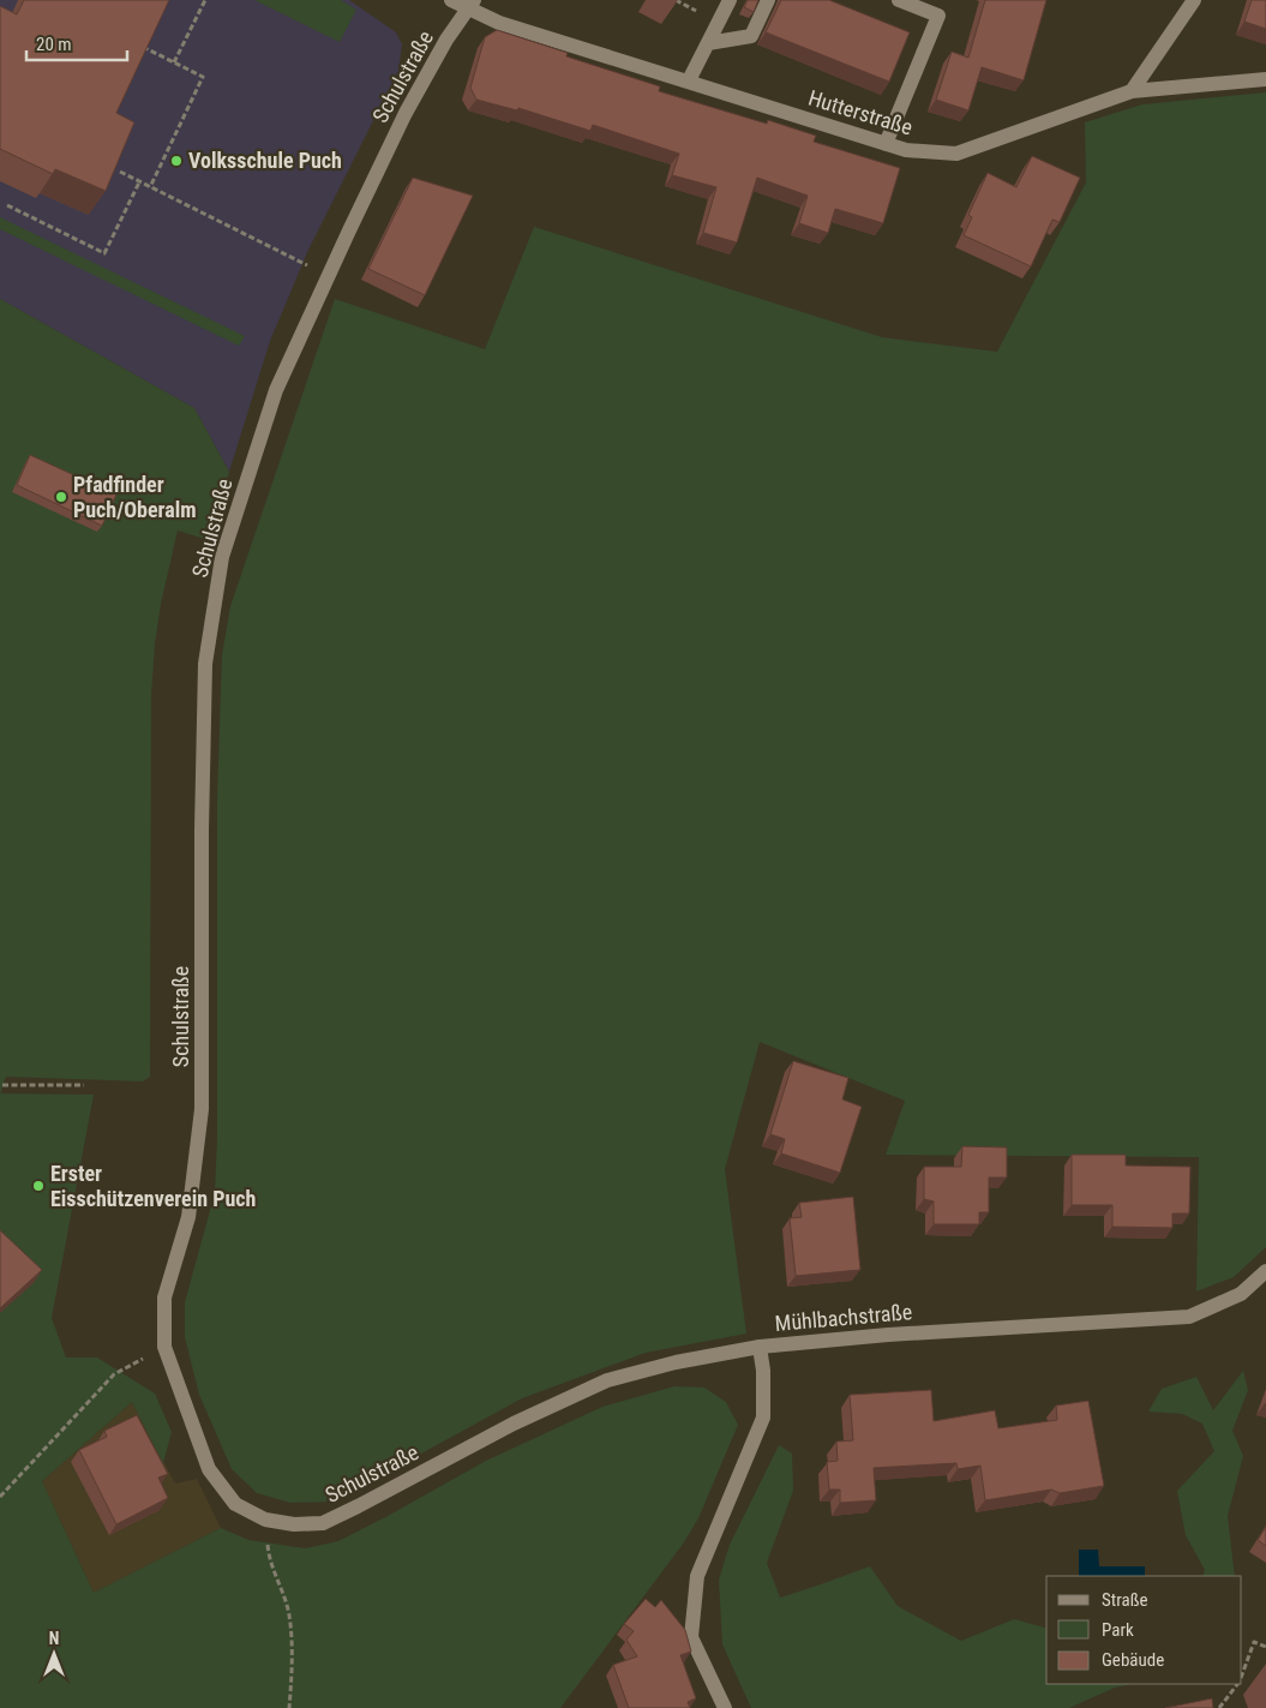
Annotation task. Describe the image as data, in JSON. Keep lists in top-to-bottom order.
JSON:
{
  "streets": {
    "street": ["Schulstraße", "Hutterstraße", "Mühlbachstraße"]
  },
  "crossings": [
    ["Schulstraße", "Hutterstraße"],
    ["Schulstraße", "Mühlbachstraße"]
  ],
  "places": ["Volksschule Puch", "Pfadfinder Puch/Oberalm", "Erster Eisschützenverein Puch"],
  "legend": ["Straße", "Park", "Gebäude"],
  "scale_bar": "20 m",
  "north": "top"
}
